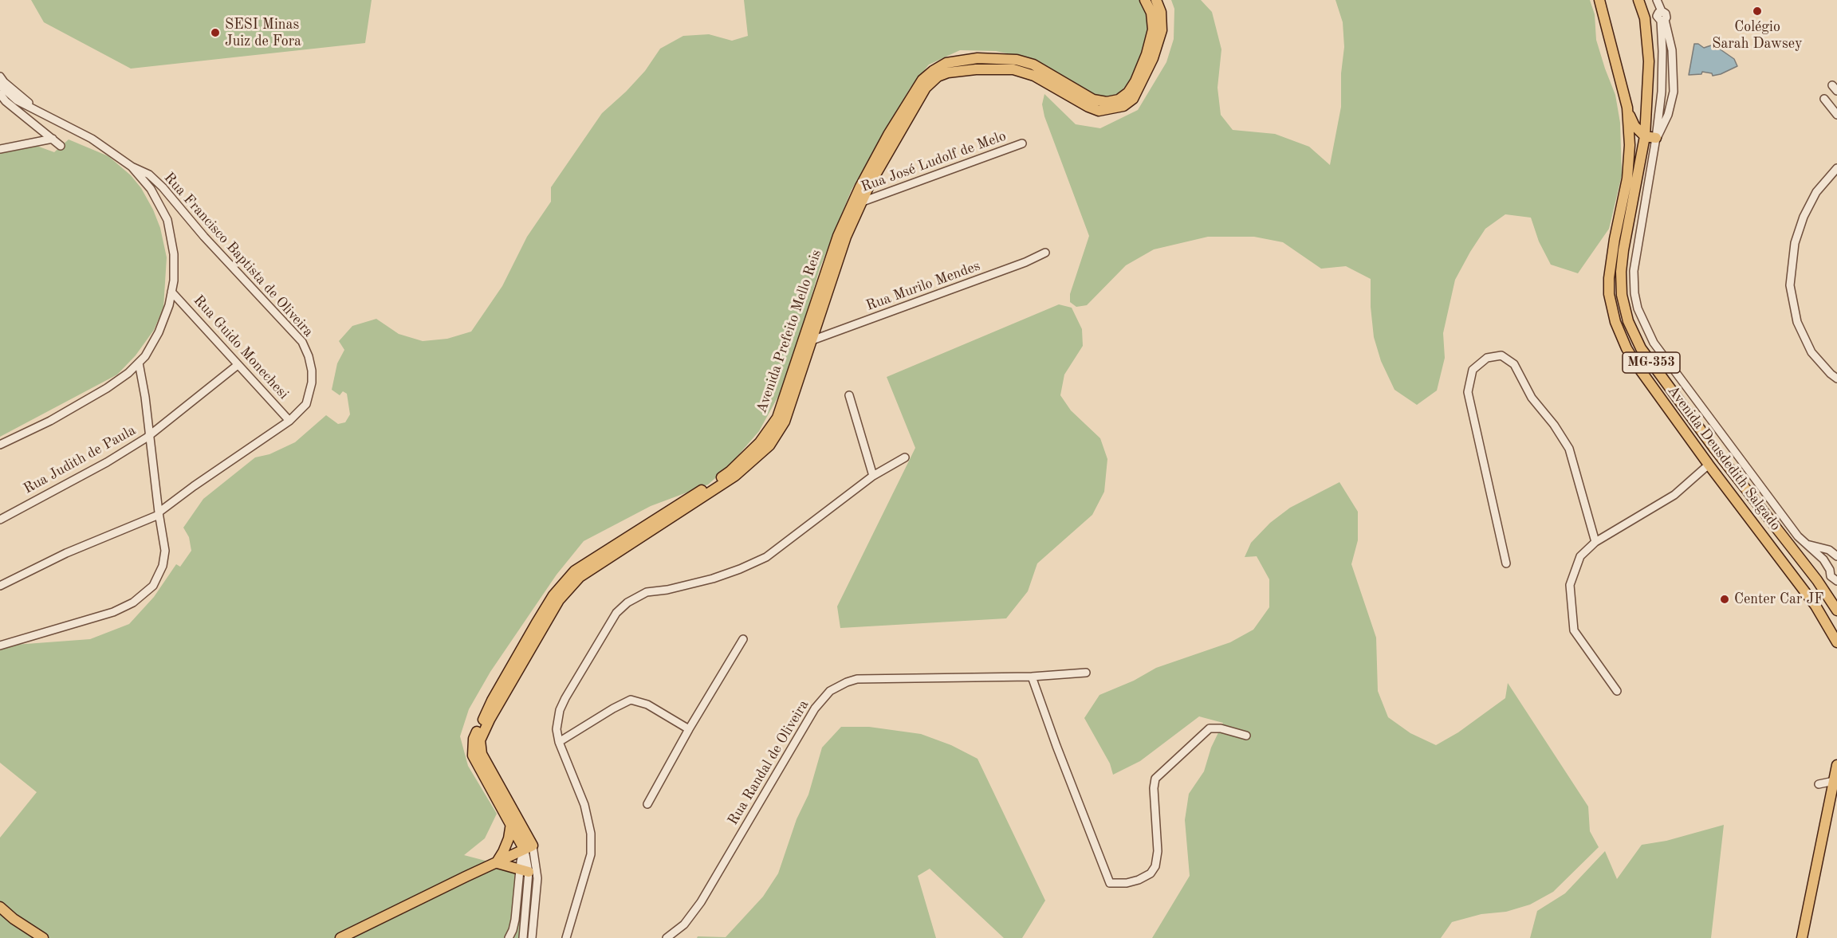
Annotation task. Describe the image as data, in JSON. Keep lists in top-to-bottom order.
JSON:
{
  "streets": {
    "main road": ["Avenida Prefeito Mello Reis", "MG-353", "Avenida Deusdedith Salgado"],
    "street": [
      "Rua José Ludolf de Melo",
      "Rua Francisco Baptista de Oliveira",
      "Rua Murilo Mendes",
      "Rua Guido Monechesi",
      "Rua Judith de Paula",
      "Rua Randal de Oliveira"
    ]
  },
  "crossings": [
    ["Rua José Ludolf de Melo", "Avenida Prefeito Mello Reis"],
    ["Rua Francisco Baptista de Oliveira", "Rua Guido Monechesi"],
    ["Rua Murilo Mendes", "Avenida Prefeito Mello Reis"],
    ["Rua Guido Monechesi", "Rua Judith de Paula"]
  ],
  "places": ["Colégio Sarah Dawsey", "SESI Minas Juiz de Fora", "Center Car JF"]
}
